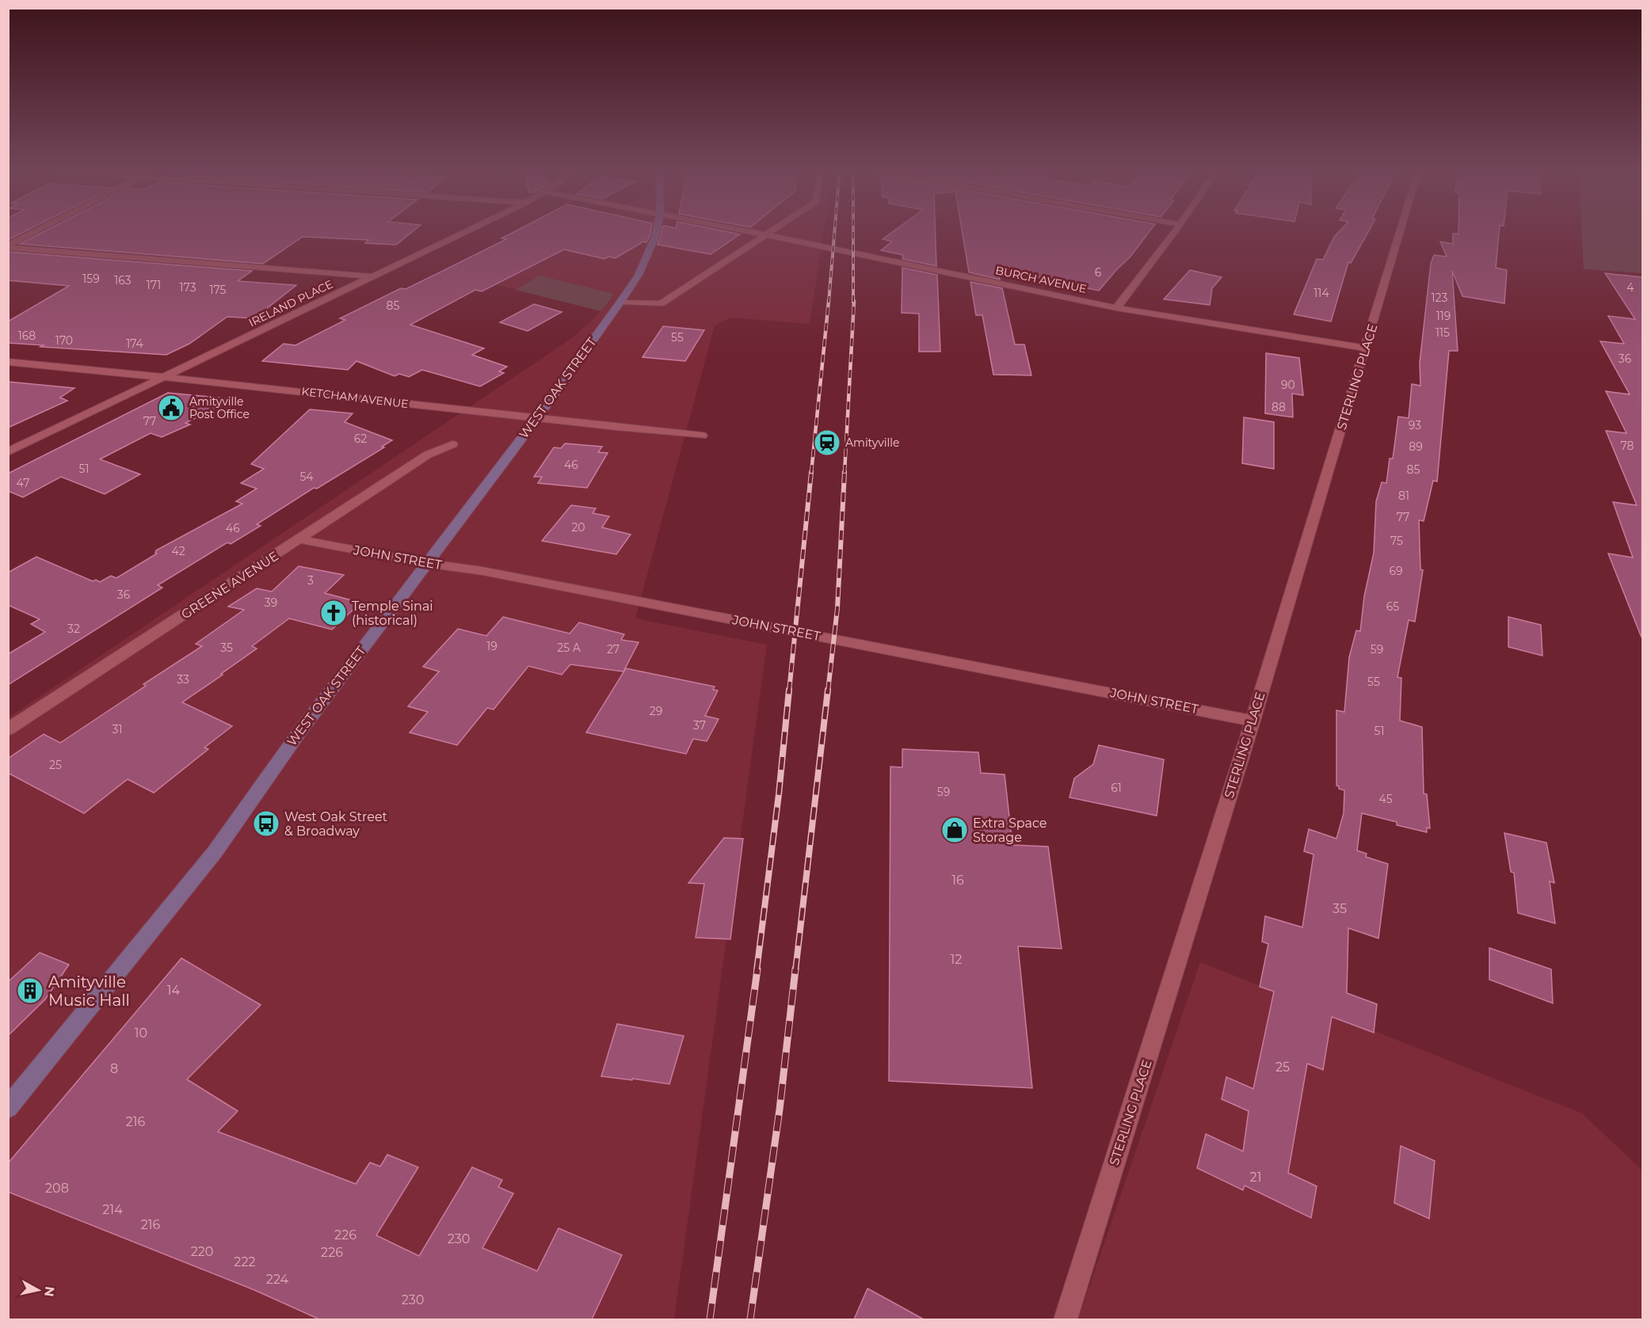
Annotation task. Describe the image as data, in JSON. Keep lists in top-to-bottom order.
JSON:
{
  "streets": {
    "main road": ["WEST OAK STREET"],
    "street": [
      "BURCH AVENUE",
      "IRELAND PLACE",
      "STERLING PLACE",
      "KETCHAM AVENUE",
      "JOHN STREET",
      "GREENE AVENUE"
    ]
  },
  "crossings": [
    ["BURCH AVENUE", "STERLING PLACE"],
    ["IRELAND PLACE", "KETCHAM AVENUE"],
    ["STERLING PLACE", "JOHN STREET"],
    ["WEST OAK STREET", "KETCHAM AVENUE"],
    ["WEST OAK STREET", "JOHN STREET"],
    ["JOHN STREET", "GREENE AVENUE"]
  ],
  "places": {
    "public building": ["Amityville Post Office"],
    "station": ["Amityville"],
    "church": ["Temple Sinai (historical)"],
    "bus stop": ["West Oak Street & Broadway"],
    "shop": ["Extra Space Storage"],
    "building": ["Amityville Music Hall"]
  },
  "house_numbers": [
    "6",
    "159",
    "163",
    "171",
    "173",
    "4",
    "175",
    "114",
    "123",
    "85",
    "119",
    "115",
    "168",
    "55",
    "170",
    "174",
    "36",
    "90",
    "88",
    "77",
    "93",
    "62",
    "78",
    "89",
    "46",
    "51",
    "85",
    "54",
    "47",
    "81",
    "77",
    "20",
    "46",
    "75",
    "42",
    "69",
    "3",
    "36",
    "39",
    "65",
    "32",
    "19",
    "35",
    "25 A",
    "27",
    "59",
    "33",
    "55",
    "29",
    "37",
    "31",
    "51",
    "25",
    "61",
    "59",
    "45",
    "16",
    "35",
    "12",
    "14",
    "10",
    "25",
    "8",
    "216",
    "21",
    "208",
    "214",
    "216",
    "226",
    "230",
    "220",
    "226",
    "222",
    "224",
    "230"
  ],
  "north": "right"
}
